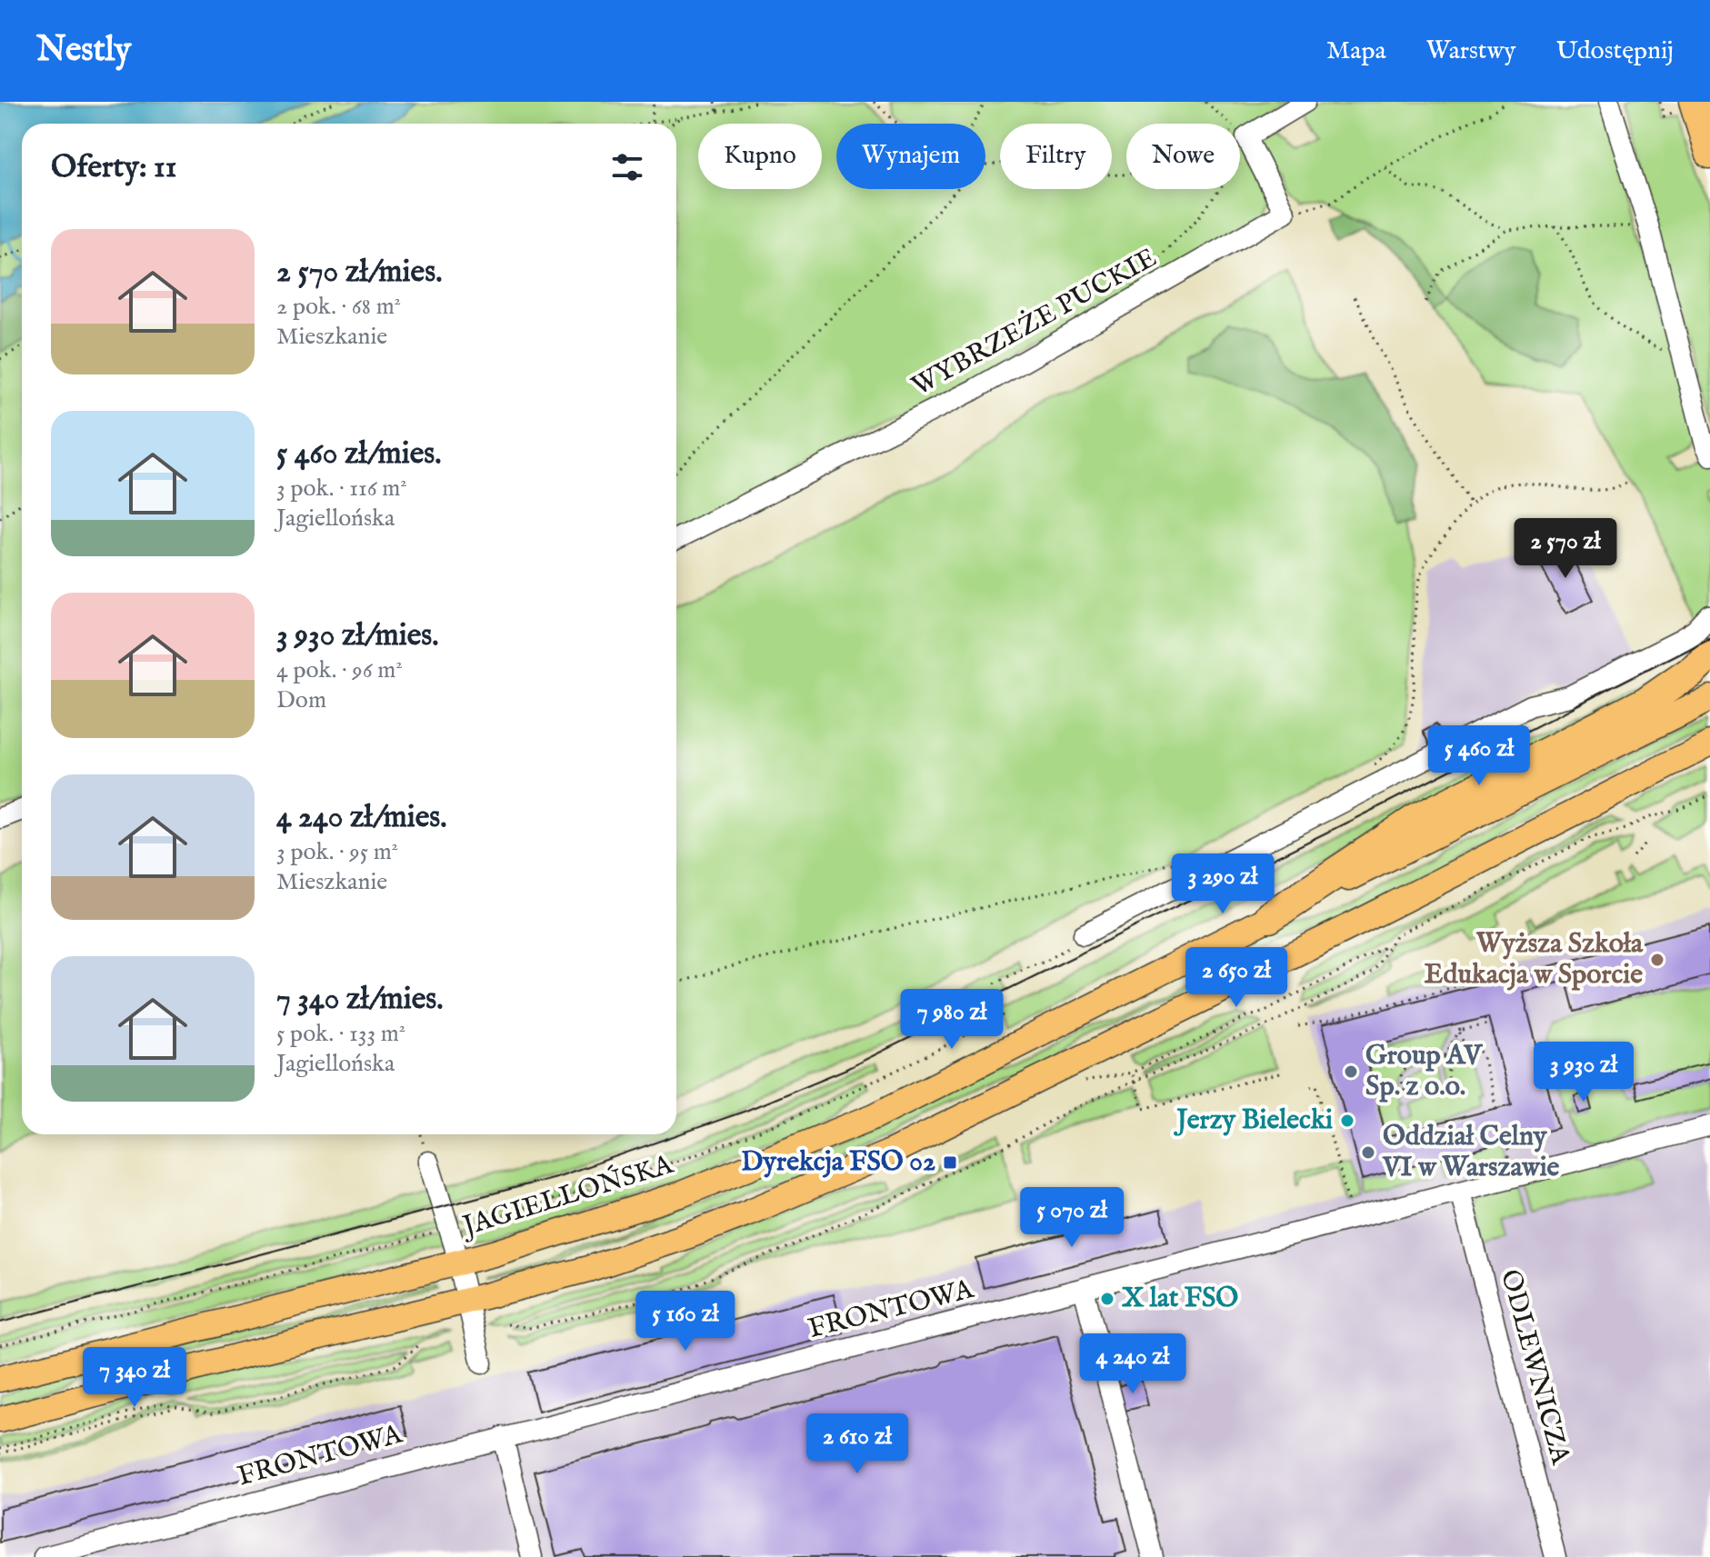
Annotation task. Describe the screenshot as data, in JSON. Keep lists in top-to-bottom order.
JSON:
{
  "streets": {
    "main road": ["JAGIELLOŃSKA"],
    "lane": ["WYBRZEŻE PUCKIE", "FRONTOWA", "ODLEWNICZA"]
  },
  "crossings": [
    ["FRONTOWA", "ODLEWNICZA"]
  ],
  "places": {
    "other": [
      "Wyższa Szkoła Edukacja w Sporcie",
      "Group AV Sp. z o.o.",
      "Jerzy Bielecki",
      "Oddział Celny VI w Warszawie",
      "X lat FSO"
    ],
    "transit": ["Dyrekcja FSO 02"]
  },
  "page": {
    "header": "Nestly",
    "nav": ["Mapa", "Warstwy", "Udostępnij"],
    "chip": [
      "Kupno",
      "Wynajem",
      "Filtry",
      "Nowe"
    ],
    "heading": "Oferty: 11",
    "list": [
      {
        "name": "2 570 zł/mies.",
        "note": "2 pok. · 68 m² · Mieszkanie"
      },
      {
        "name": "5 460 zł/mies.",
        "note": "3 pok. · 116 m² · Jagiellońska"
      },
      {
        "name": "3 930 zł/mies.",
        "note": "4 pok. · 96 m² · Dom"
      },
      {
        "name": "4 240 zł/mies.",
        "note": "3 pok. · 95 m² · Mieszkanie"
      },
      {
        "name": "7 340 zł/mies.",
        "note": "5 pok. · 133 m² · Jagiellońska"
      }
    ],
    "price": [
      "2 570 zł",
      "5 460 zł",
      "3 290 zł",
      "2 650 zł",
      "7 980 zł",
      "3 930 zł",
      "5 070 zł",
      "5 160 zł",
      "4 240 zł",
      "7 340 zł",
      "2 610 zł"
    ]
  }
}
